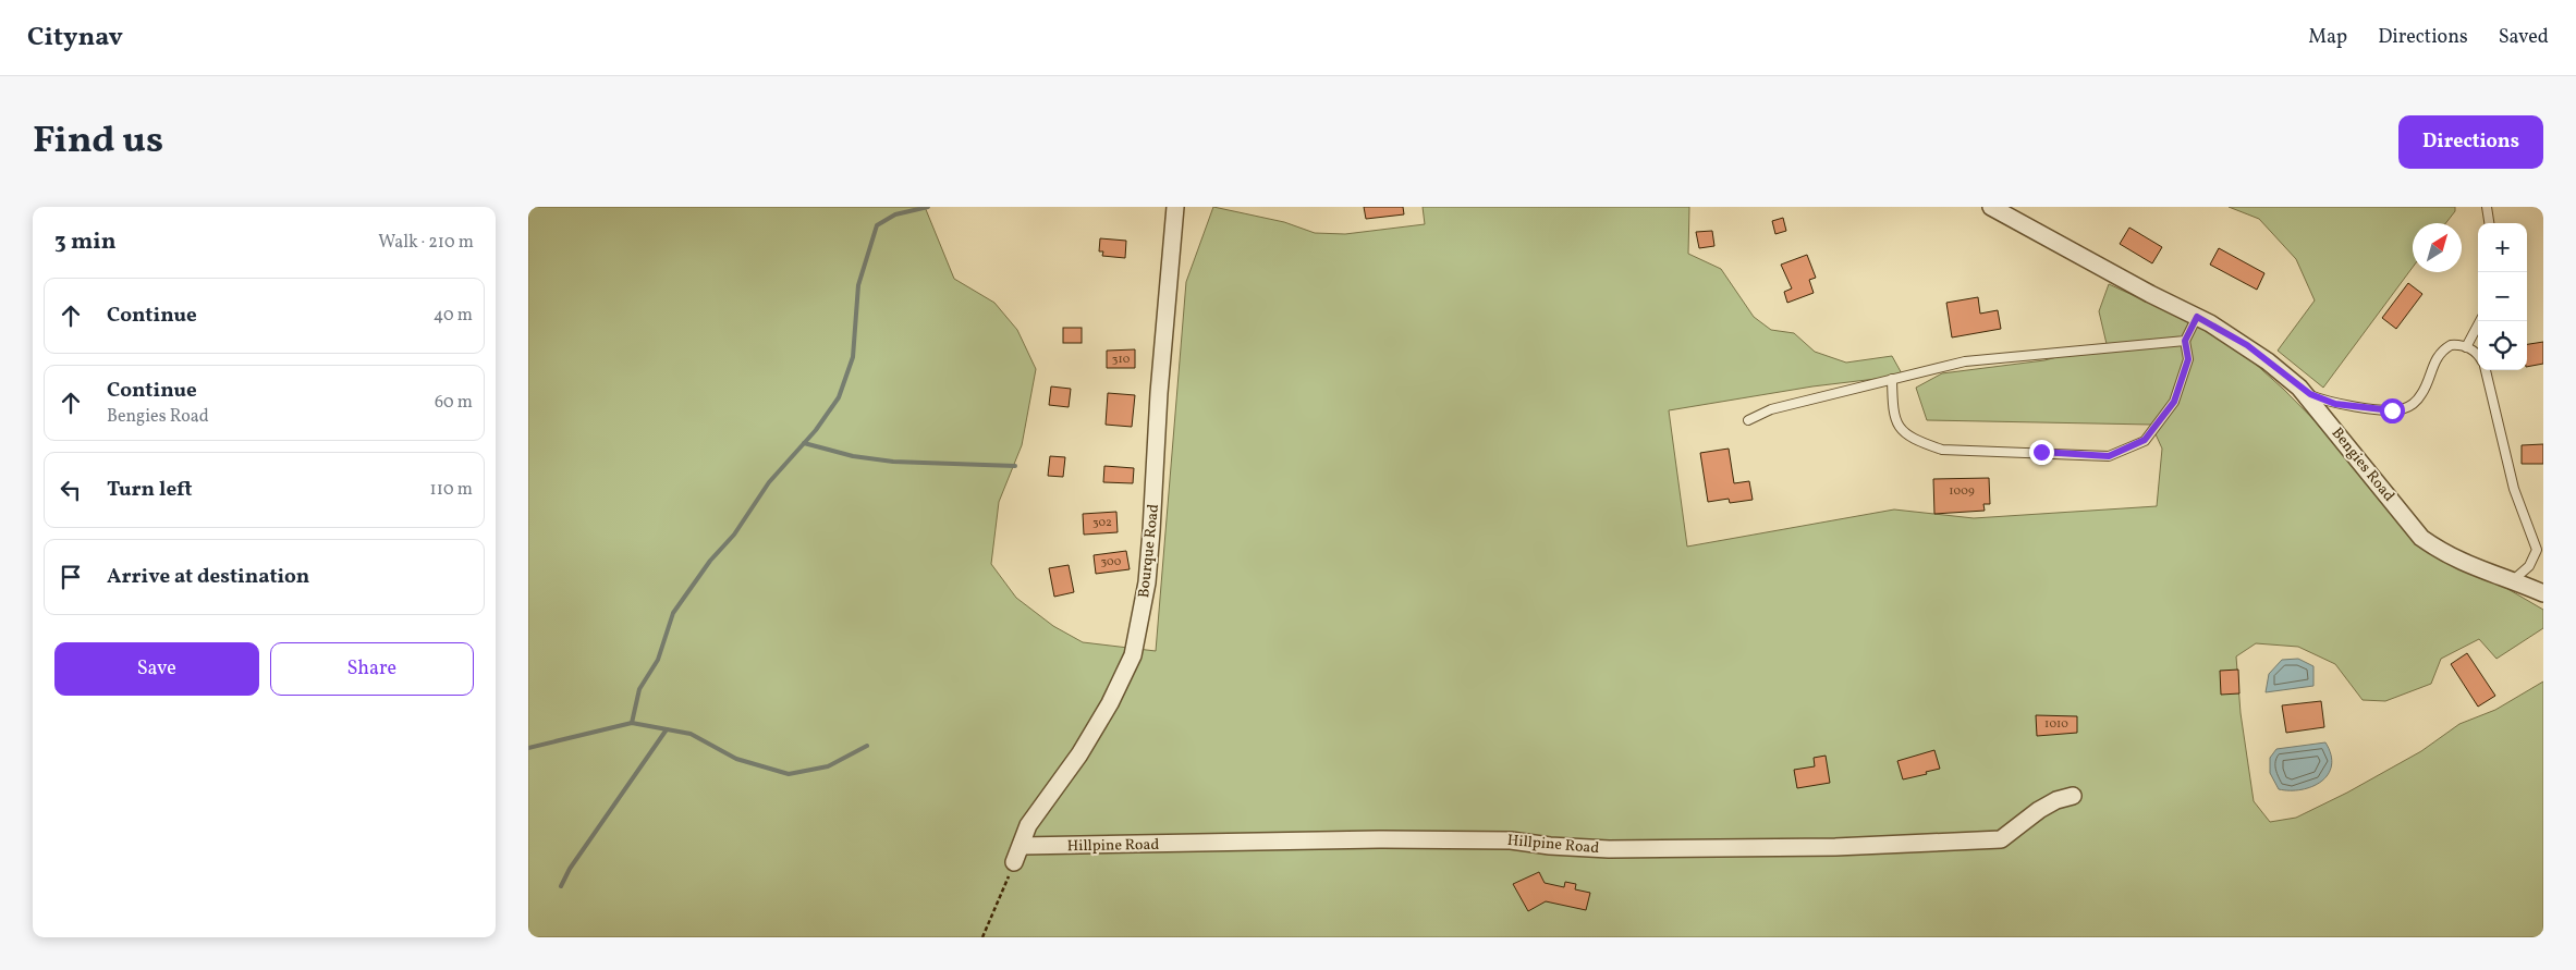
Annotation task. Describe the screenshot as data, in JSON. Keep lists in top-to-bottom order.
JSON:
{
  "streets": {
    "street": ["Bengies Road", "Bourque Road", "Hillpine Road"]
  },
  "crossings": [
    ["Bourque Road", "Hillpine Road"]
  ],
  "house_numbers": [
    "310",
    "1009",
    "302",
    "300",
    "1010"
  ],
  "north": "top right",
  "page": {
    "header": "Citynav",
    "nav": ["Map", "Directions", "Saved"],
    "title": "Find us",
    "buttons": [
      "Directions",
      ["Save", "Share"]
    ],
    "heading": ["3 min", "Walk · 210 m"],
    "map_buttons": ["+", "−"],
    "list": [
      ["Continue", "40 m"],
      ["Continue", "Bengies Road", "60 m"],
      ["Turn left", "110 m"],
      "Arrive at destination"
    ]
  }
}
